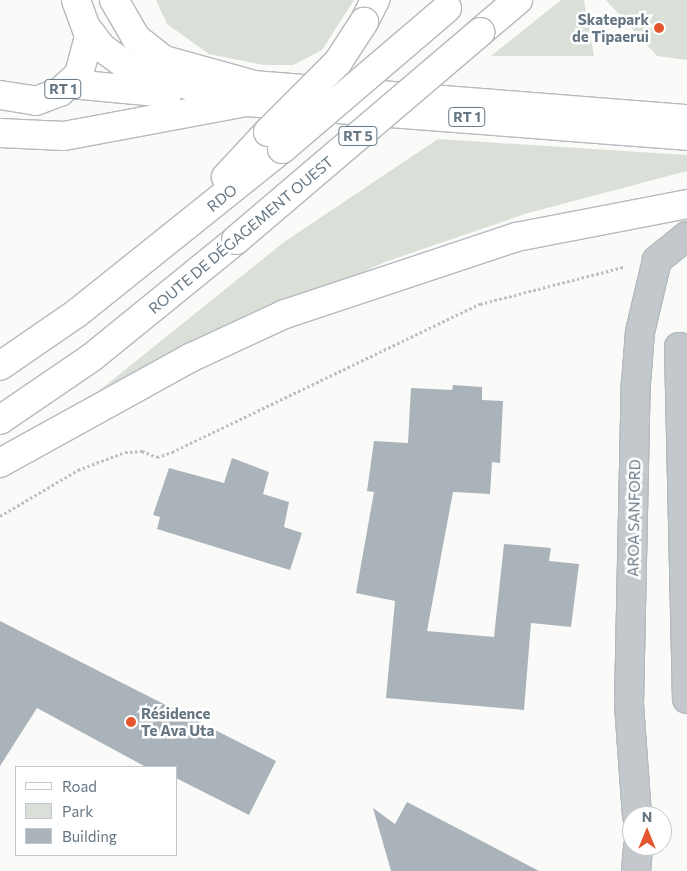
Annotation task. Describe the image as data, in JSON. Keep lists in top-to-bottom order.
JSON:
{
  "streets": {
    "main road": ["RT 1", "RT 5", "ROUTE DE DÉGAGEMENT OUEST"],
    "street": ["AROA SANFORD"]
  },
  "places": ["Skatepark de Tipaerui", "Résidence Te Ava Uta"],
  "legend": ["Road", "Park", "Building"],
  "north": "top"
}
